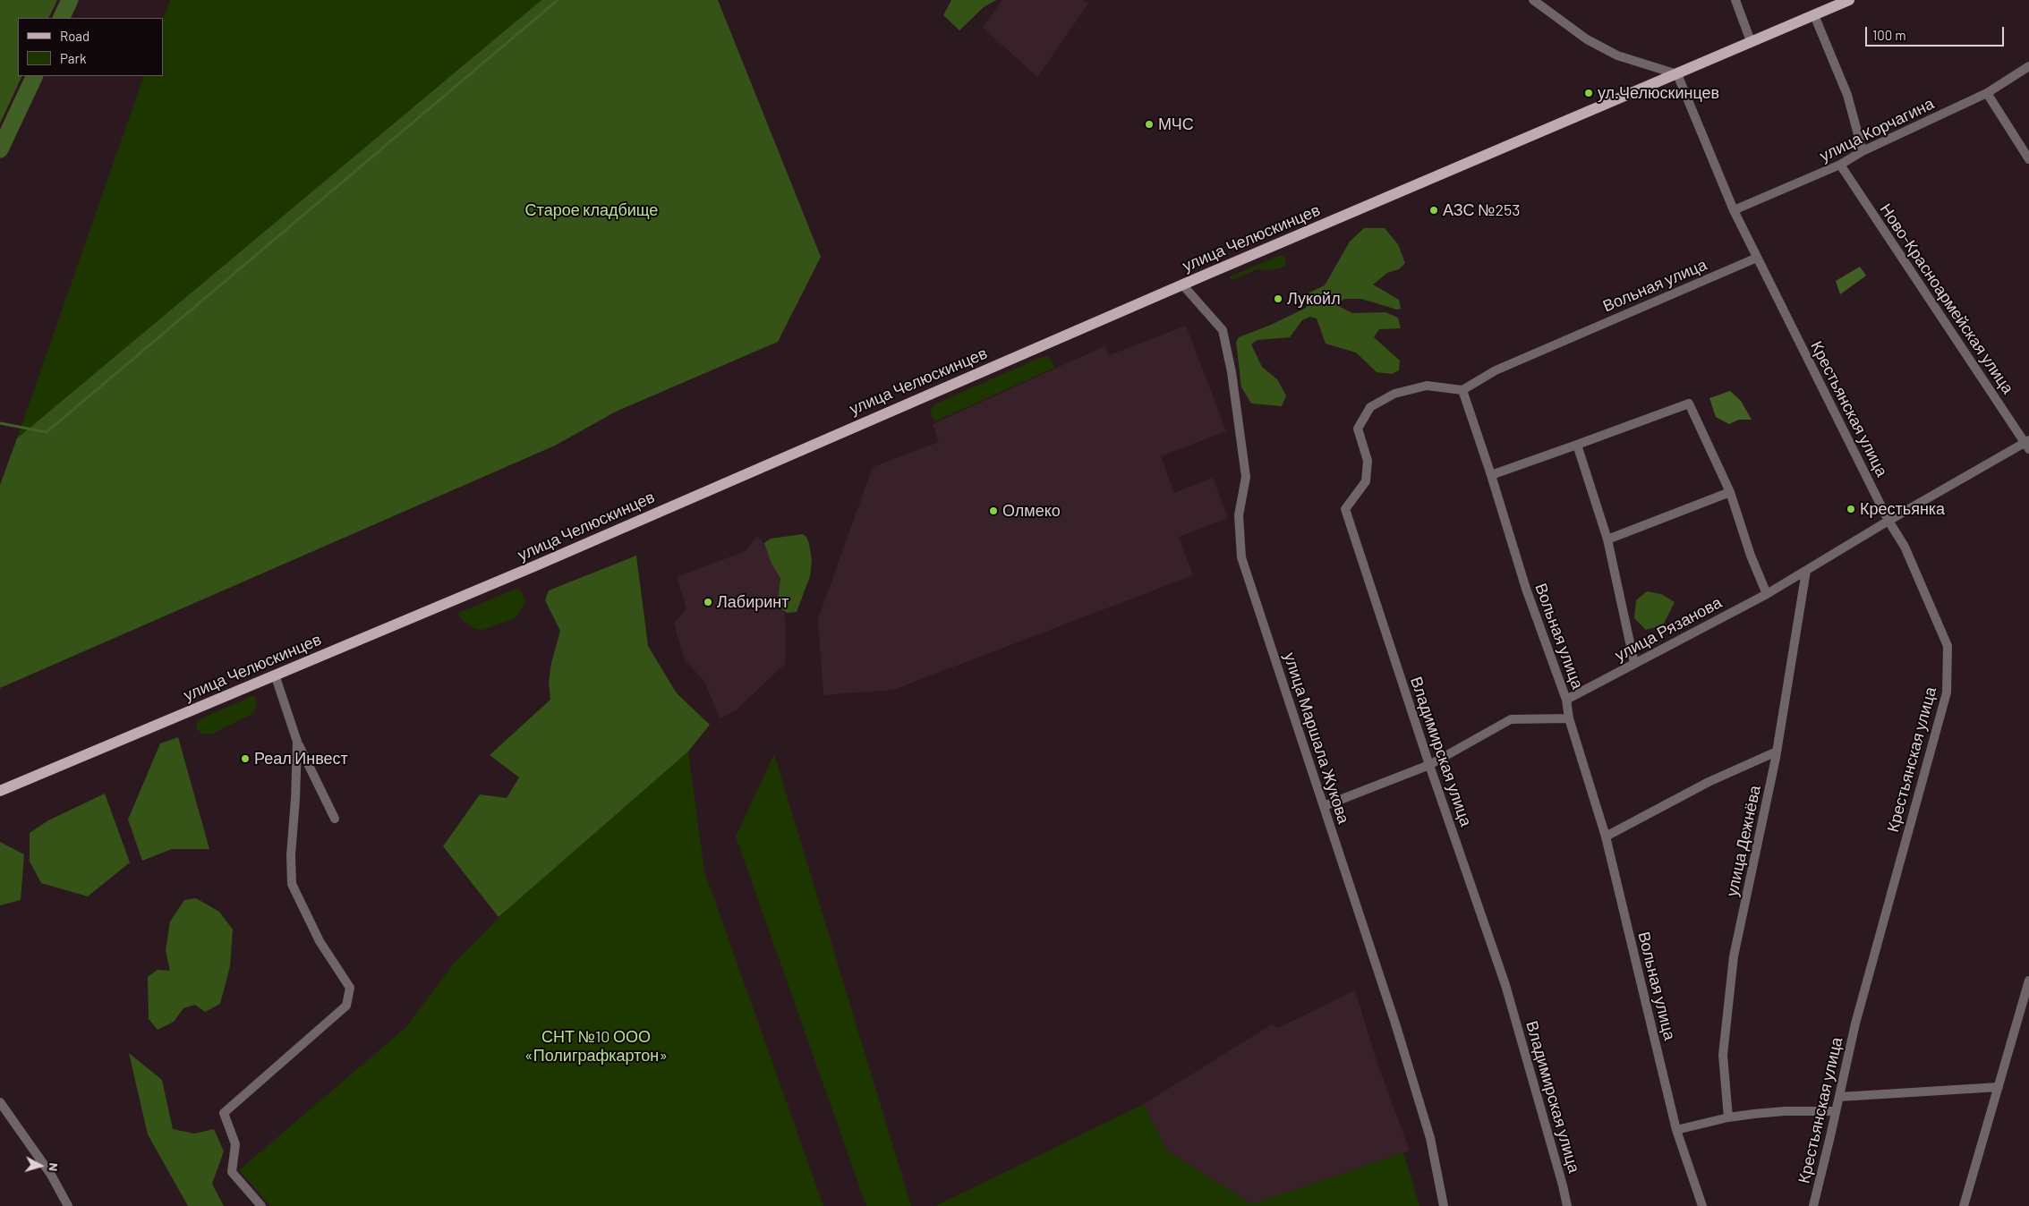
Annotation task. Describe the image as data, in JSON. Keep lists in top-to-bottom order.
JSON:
{
  "streets": {
    "main road": ["улица Челюскинцев"],
    "street": [
      "улица Корчагина",
      "Вольная улица",
      "Ново-Красноармейская улица",
      "Крестьянская улица",
      "улица Рязанова",
      "улица Маршала Жукова",
      "Владимирская улица",
      "улица Дежнёва"
    ]
  },
  "crossings": [
    ["улица Корчагина", "Ново-Красноармейская улица"],
    ["улица Корчагина", "Крестьянская улица"],
    ["улица Челюскинцев", "Крестьянская улица"],
    ["улица Челюскинцев", "улица Маршала Жукова"],
    ["Вольная улица", "Крестьянская улица"],
    ["Вольная улица", "улица Рязанова"],
    ["Вольная улица", "Владимирская улица"],
    ["Ново-Красноармейская улица", "улица Рязанова"],
    ["Крестьянская улица", "улица Рязанова"],
    ["улица Рязанова", "улица Дежнёва"]
  ],
  "parks": ["Старое кладбище", "СНТ №10 ООО «Полиграфкартон»"],
  "places": [
    "ул.Челюскинцев",
    "МЧС",
    "АЗС №253",
    "Лукойл",
    "Крестьянка",
    "Олмеко",
    "Лабиринт",
    "Реал Инвест"
  ],
  "legend": ["Road", "Park"],
  "scale_bar": "100 m",
  "north": "right"
}
